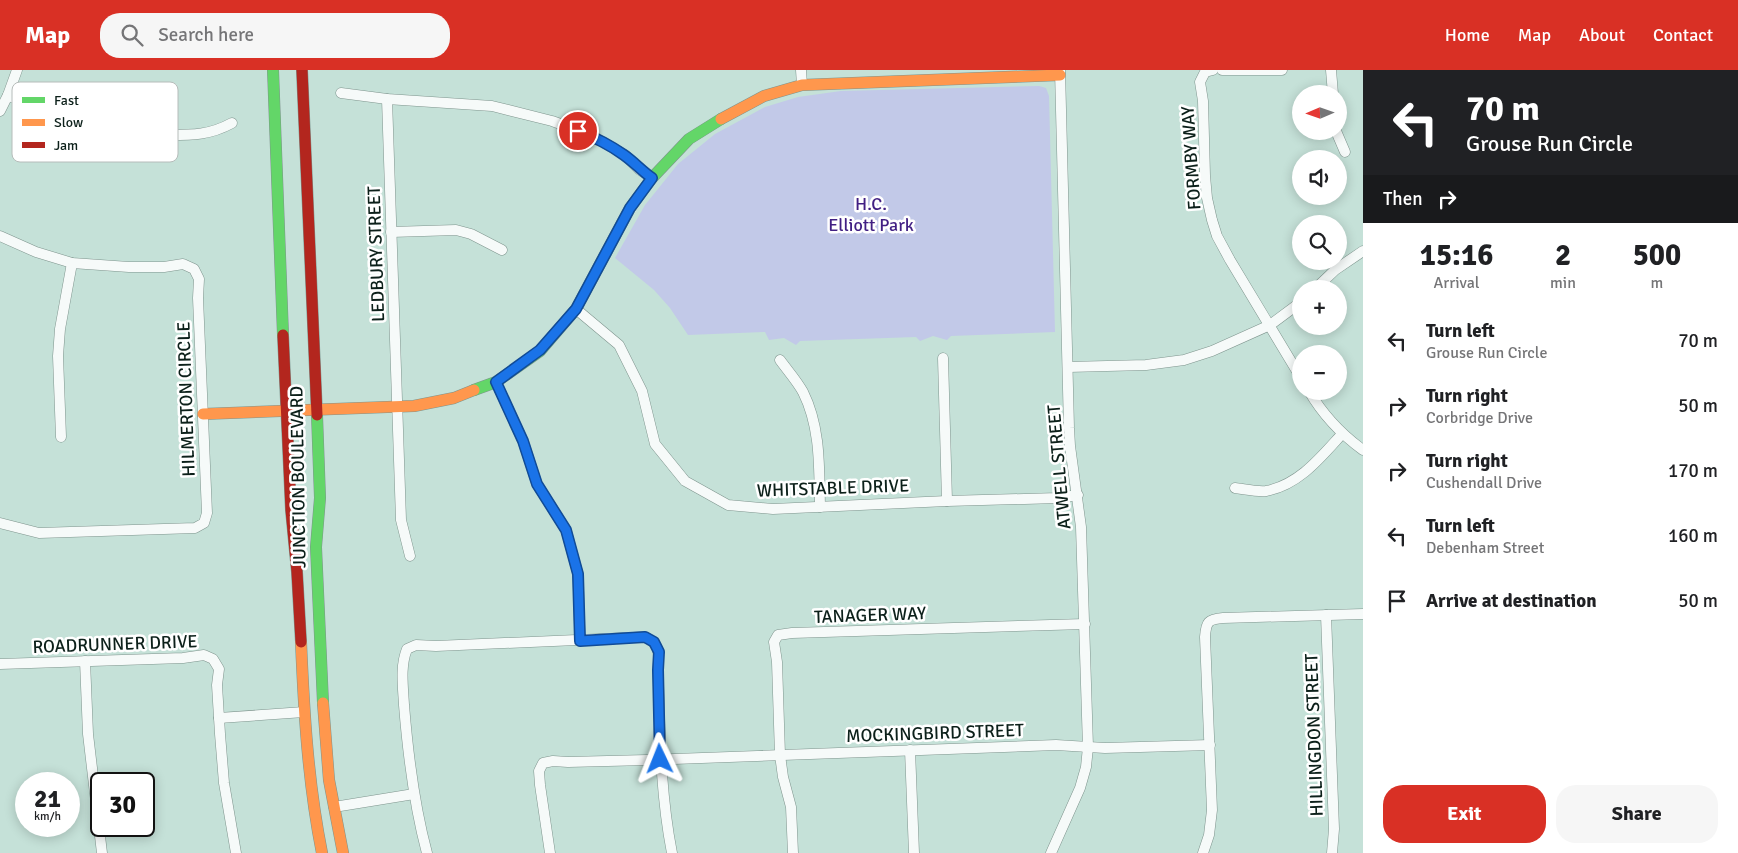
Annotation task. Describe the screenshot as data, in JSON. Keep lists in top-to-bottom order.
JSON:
{
  "streets": {
    "main road": ["JUNCTION BOULEVARD"],
    "street": [
      "FORMBY WAY",
      "LEDBURY STREET",
      "HILMERTON CIRCLE",
      "ATWELL STREET",
      "WHITSTABLE DRIVE",
      "TANAGER WAY",
      "ROADRUNNER DRIVE",
      "MOCKINGBIRD STREET",
      "HILLINGDON STREET"
    ]
  },
  "crossings": [
    ["ATWELL STREET", "WHITSTABLE DRIVE"],
    ["ATWELL STREET", "TANAGER WAY"],
    ["ATWELL STREET", "MOCKINGBIRD STREET"],
    ["TANAGER WAY", "MOCKINGBIRD STREET"]
  ],
  "parks": ["H.C. Elliott Park"],
  "legend": ["Fast", "Slow", "Jam"],
  "north": "left",
  "page": {
    "header": "Map",
    "search": "Search here",
    "nav": [
      "Home",
      "Map",
      "About",
      "Contact"
    ],
    "turn": ["70 m", "Grouse Run Circle"],
    "map_buttons": ["+", "−"],
    "then": "Then",
    "eta": [
      "15:16",
      "Arrival",
      "2",
      "min",
      "500",
      "m"
    ],
    "list": [
      {
        "name": "Turn left",
        "note": "Grouse Run Circle",
        "value": "70 m"
      },
      {
        "name": "Turn right",
        "note": "Corbridge Drive",
        "value": "50 m"
      },
      {
        "name": "Turn right",
        "note": "Cushendall Drive",
        "value": "170 m"
      },
      {
        "name": "Turn left",
        "note": "Debenham Street",
        "value": "160 m"
      },
      {
        "name": "Arrive at destination",
        "value": "50 m"
      }
    ],
    "speed": "21 km/h",
    "limit": "30",
    "buttons": ["Exit", "Share"]
  }
}
